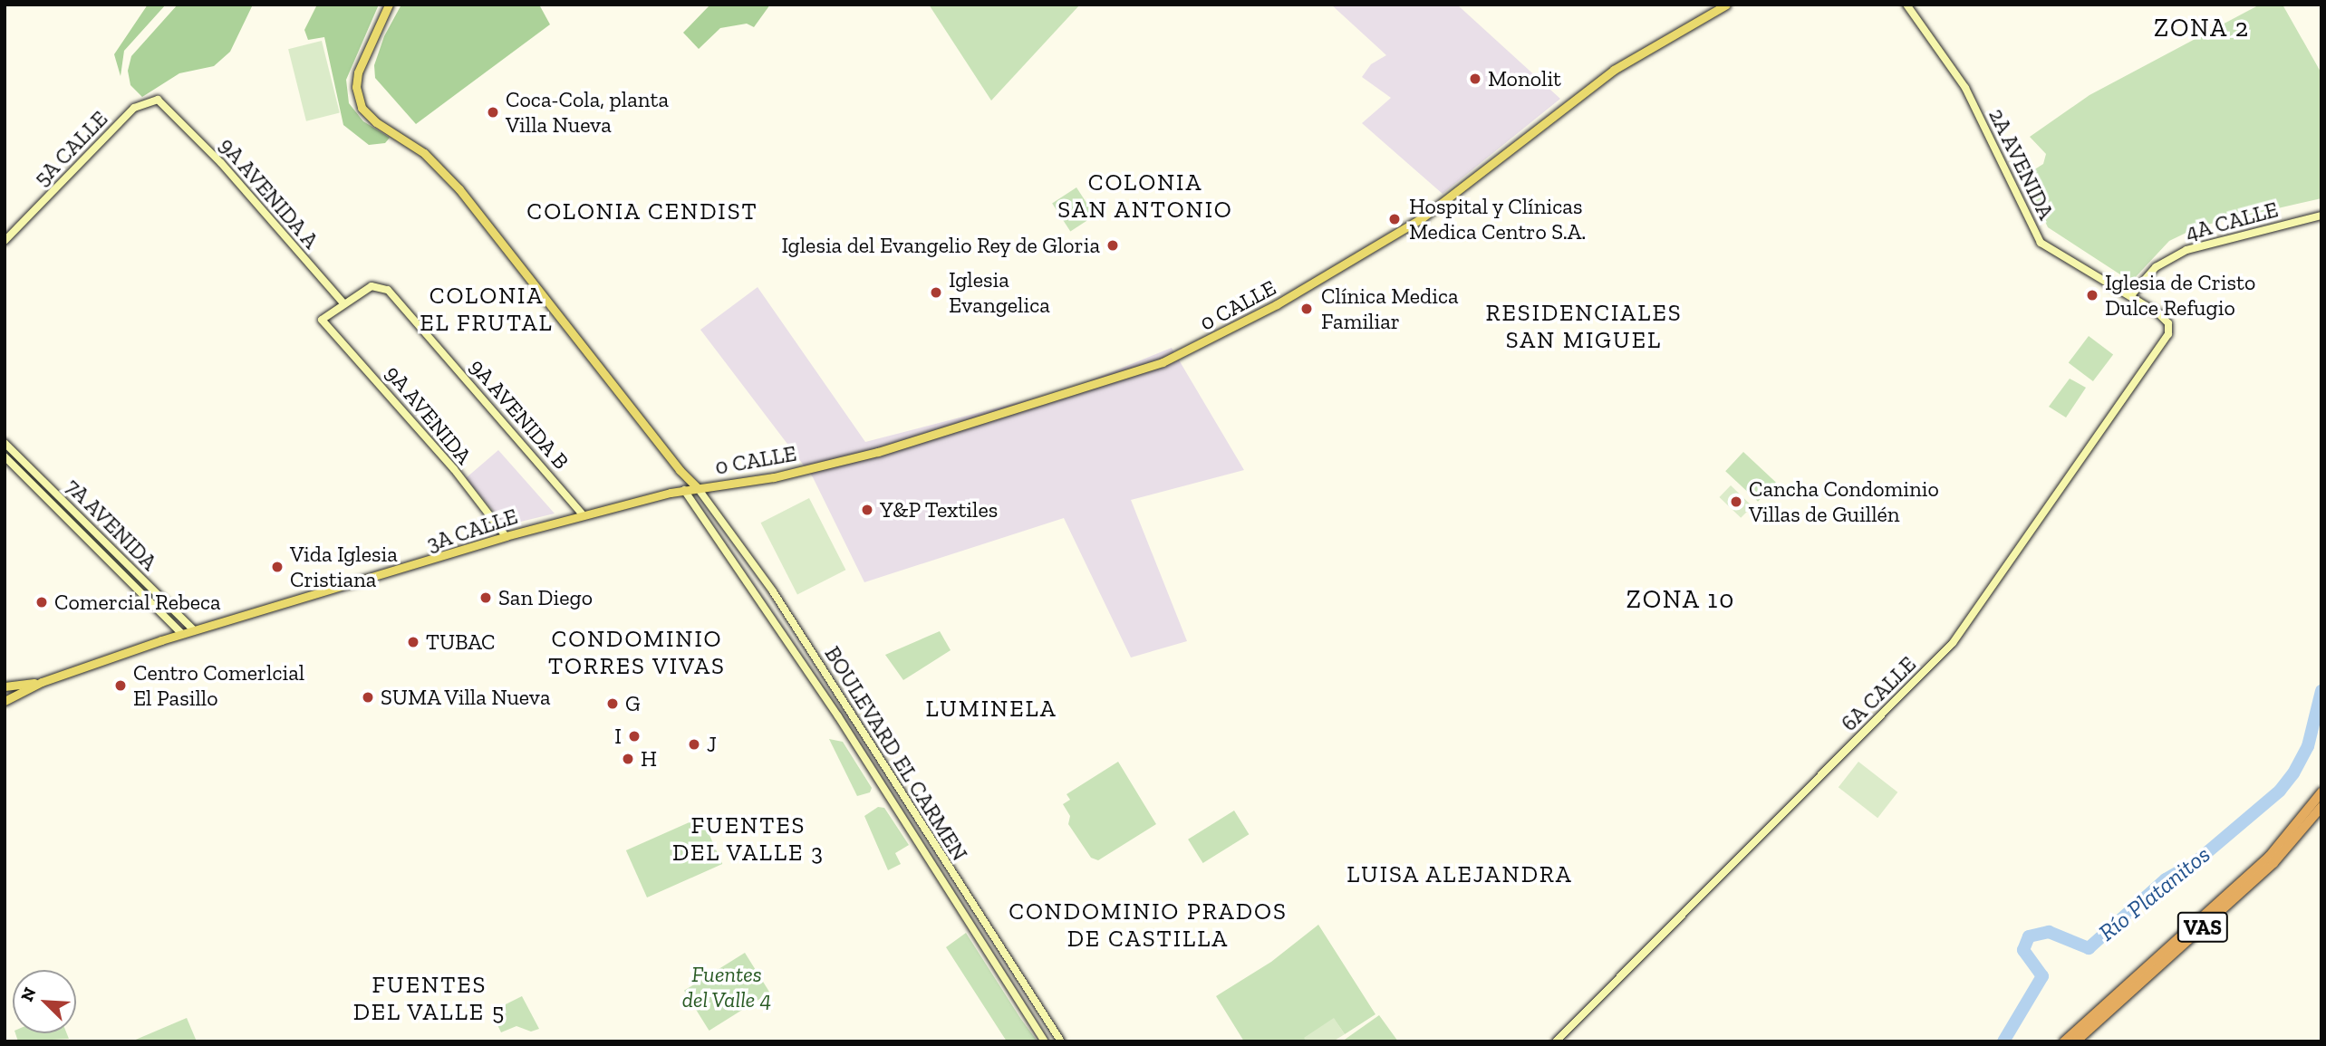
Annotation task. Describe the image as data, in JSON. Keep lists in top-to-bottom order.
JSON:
{
  "streets": {
    "highway": ["VAS"],
    "main road": [
      "5A CALLE",
      "2A AVENIDA",
      "9A AVENIDA A",
      "4A CALLE",
      "0 CALLE",
      "9A AVENIDA B",
      "9A AVENIDA",
      "7A AVENIDA",
      "3A CALLE",
      "6A CALLE",
      "BOULEVARD EL CARMEN"
    ]
  },
  "crossings": [
    ["5A CALLE", "9A AVENIDA A"],
    ["2A AVENIDA", "4A CALLE"],
    ["2A AVENIDA", "6A CALLE"],
    ["9A AVENIDA A", "9A AVENIDA B"],
    ["9A AVENIDA A", "9A AVENIDA"],
    ["0 CALLE", "3A CALLE"],
    ["0 CALLE", "BOULEVARD EL CARMEN"],
    ["9A AVENIDA B", "9A AVENIDA"],
    ["9A AVENIDA B", "3A CALLE"],
    ["9A AVENIDA", "3A CALLE"],
    ["7A AVENIDA", "3A CALLE"],
    ["3A CALLE", "BOULEVARD EL CARMEN"]
  ],
  "districts": [
    "ZONA 2",
    "COLONIA SAN ANTONIO",
    "COLONIA CENDIST",
    "COLONIA EL FRUTAL",
    "RESIDENCIALES SAN MIGUEL",
    "ZONA 10",
    "CONDOMINIO TORRES VIVAS",
    "LUMINELA",
    "FUENTES DEL VALLE 3",
    "LUISA ALEJANDRA",
    "CONDOMINIO PRADOS DE CASTILLA",
    "FUENTES DEL VALLE 5"
  ],
  "water": ["Río Platanitos"],
  "parks": ["Fuentes del Valle 4"],
  "places": [
    "Monolit",
    "Coca-Cola, planta Villa Nueva",
    "Hospital y Clínicas Medica Centro S.A.",
    "Iglesia del Evangelio Rey de Gloria",
    "Iglesia Evangelica",
    "Iglesia de Cristo Dulce Refugio",
    "Clínica Medica Familiar",
    "Cancha Condominio Villas de Guillén",
    "Y&P Textiles",
    "Vida Iglesia Cristiana",
    "San Diego",
    "Comercial Rebeca",
    "TUBAC",
    "Centro Comerlcial El Pasillo",
    "SUMA Villa Nueva",
    "G",
    "I",
    "J",
    "H"
  ],
  "north": "top left"
}
